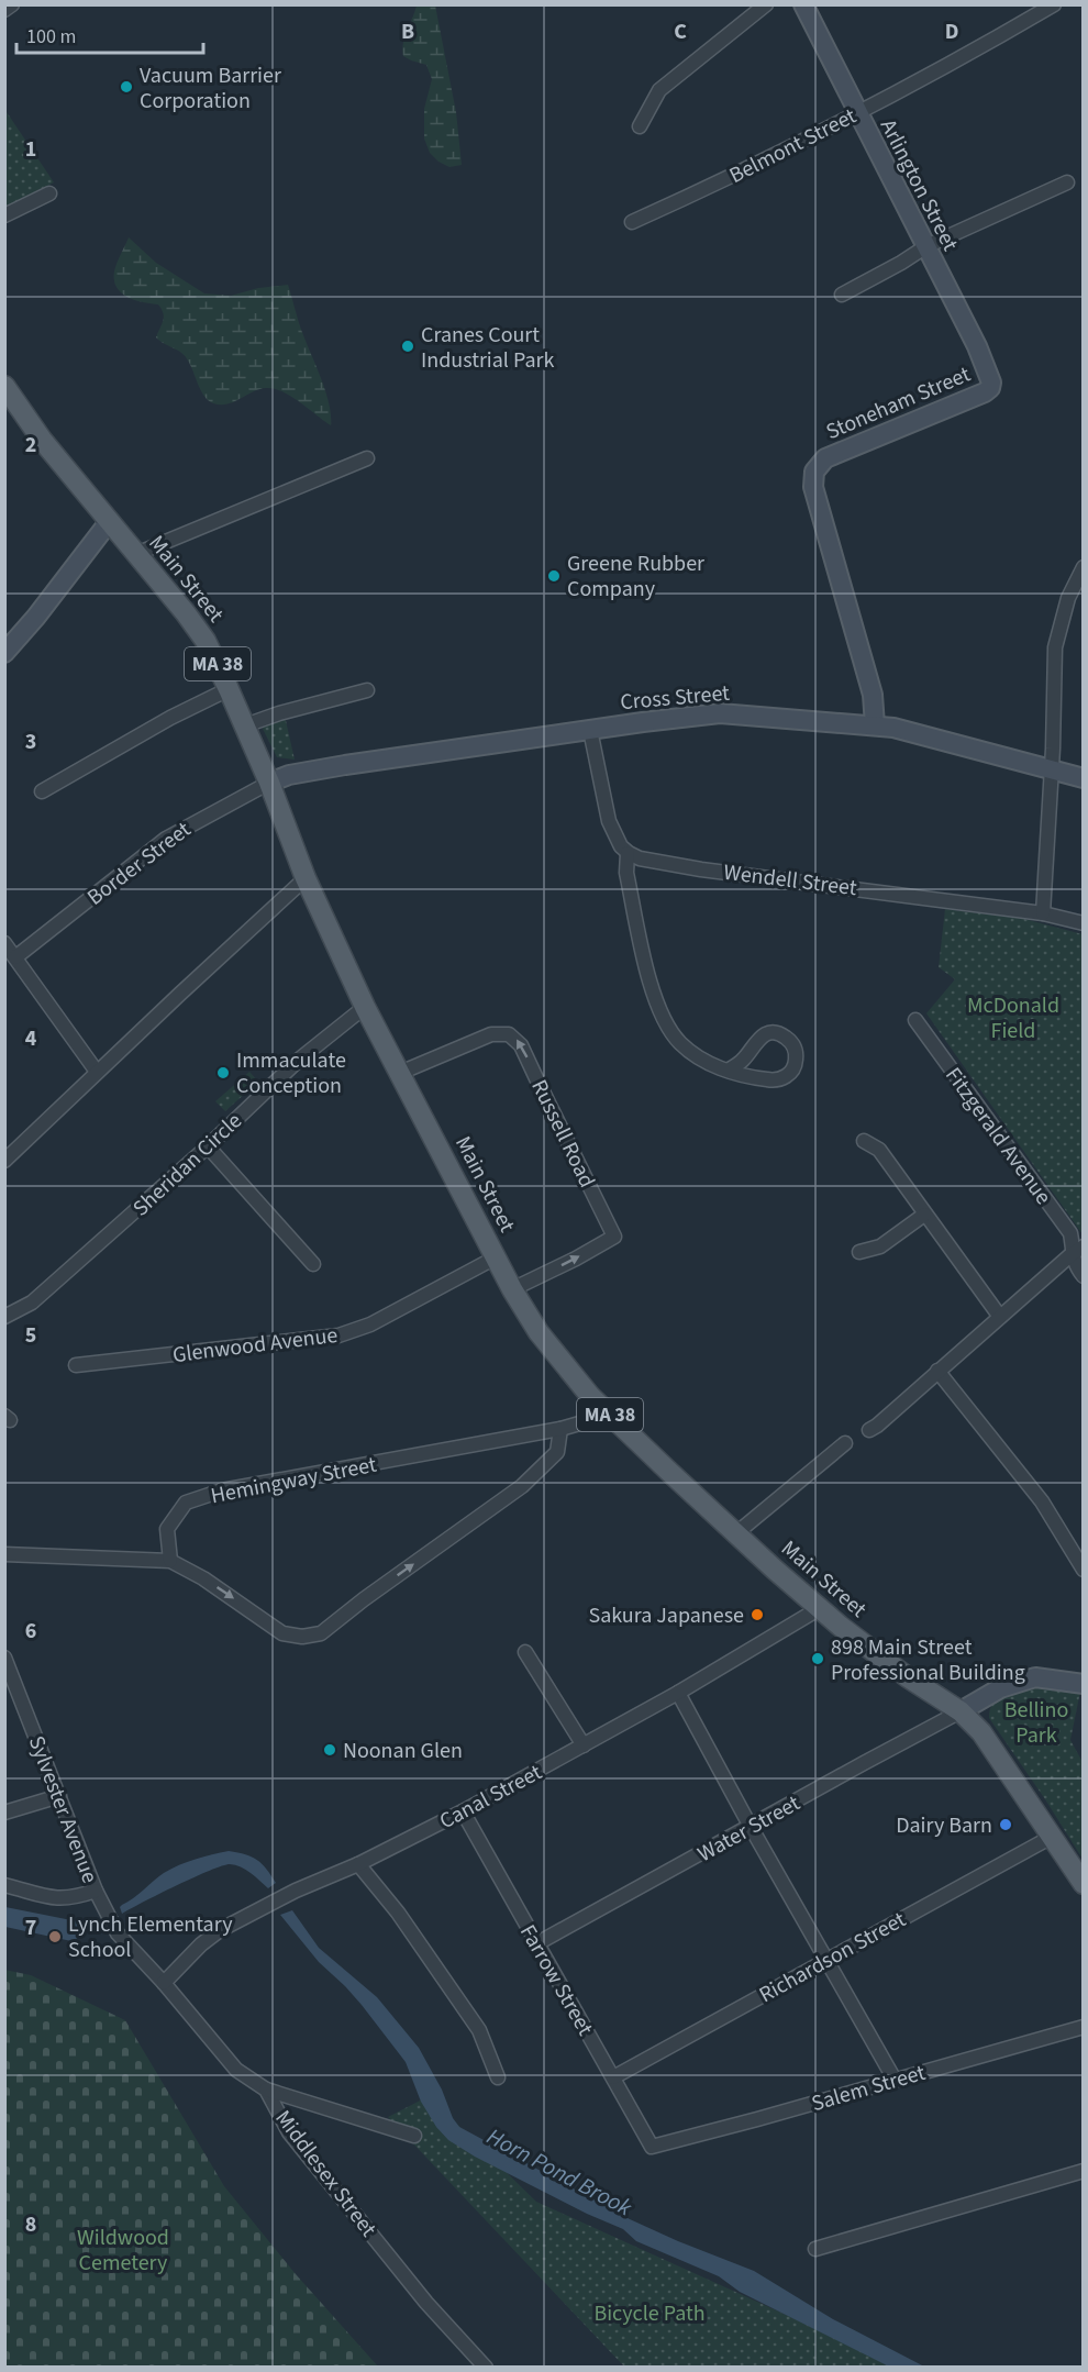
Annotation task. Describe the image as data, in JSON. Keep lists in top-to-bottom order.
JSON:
{
  "streets": {
    "main road": ["Main Street", "MA 38"],
    "street": [
      "Belmont Street",
      "Arlington Street",
      "Stoneham Street",
      "Cross Street",
      "Border Street",
      "Wendell Street",
      "Russell Road",
      "Fitzgerald Avenue",
      "Sheridan Circle",
      "Glenwood Avenue",
      "Hemingway Street",
      "Canal Street",
      "Sylvester Avenue",
      "Water Street",
      "Richardson Street",
      "Farrow Street",
      "Salem Street",
      "Middlesex Street"
    ]
  },
  "crossings": [
    ["Belmont Street", "Arlington Street"],
    ["Arlington Street", "Stoneham Street"],
    ["Stoneham Street", "Cross Street"],
    ["Main Street", "Cross Street"],
    ["Main Street", "Border Street"],
    ["Main Street", "Russell Road"],
    ["Main Street", "Sheridan Circle"],
    ["Main Street", "Glenwood Avenue"],
    ["Main Street", "Hemingway Street"],
    ["Main Street", "Canal Street"],
    ["Main Street", "Water Street"],
    ["Main Street", "Richardson Street"],
    ["Cross Street", "Border Street"],
    ["Canal Street", "Sylvester Avenue"],
    ["Canal Street", "Farrow Street"],
    ["Canal Street", "Middlesex Street"],
    ["Sylvester Avenue", "Middlesex Street"],
    ["Water Street", "Farrow Street"],
    ["Richardson Street", "Farrow Street"],
    ["Farrow Street", "Salem Street"]
  ],
  "water": ["Horn Pond Brook"],
  "parks": [
    "McDonald Field",
    "Bellino Park",
    "Wildwood Cemetery",
    "Bicycle Path"
  ],
  "places": [
    "Vacuum Barrier Corporation",
    "Cranes Court Industrial Park",
    "Greene Rubber Company",
    "Immaculate Conception",
    "Sakura Japanese",
    "898 Main Street Professional Building",
    "Noonan Glen",
    "Dairy Barn",
    "Lynch Elementary School"
  ],
  "scale_bar": "100 m",
  "grid": {
    "columns": ["B", "C", "D"],
    "rows": [
      "1",
      "2",
      "3",
      "4",
      "5",
      "6",
      "7",
      "8"
    ]
  }
}
